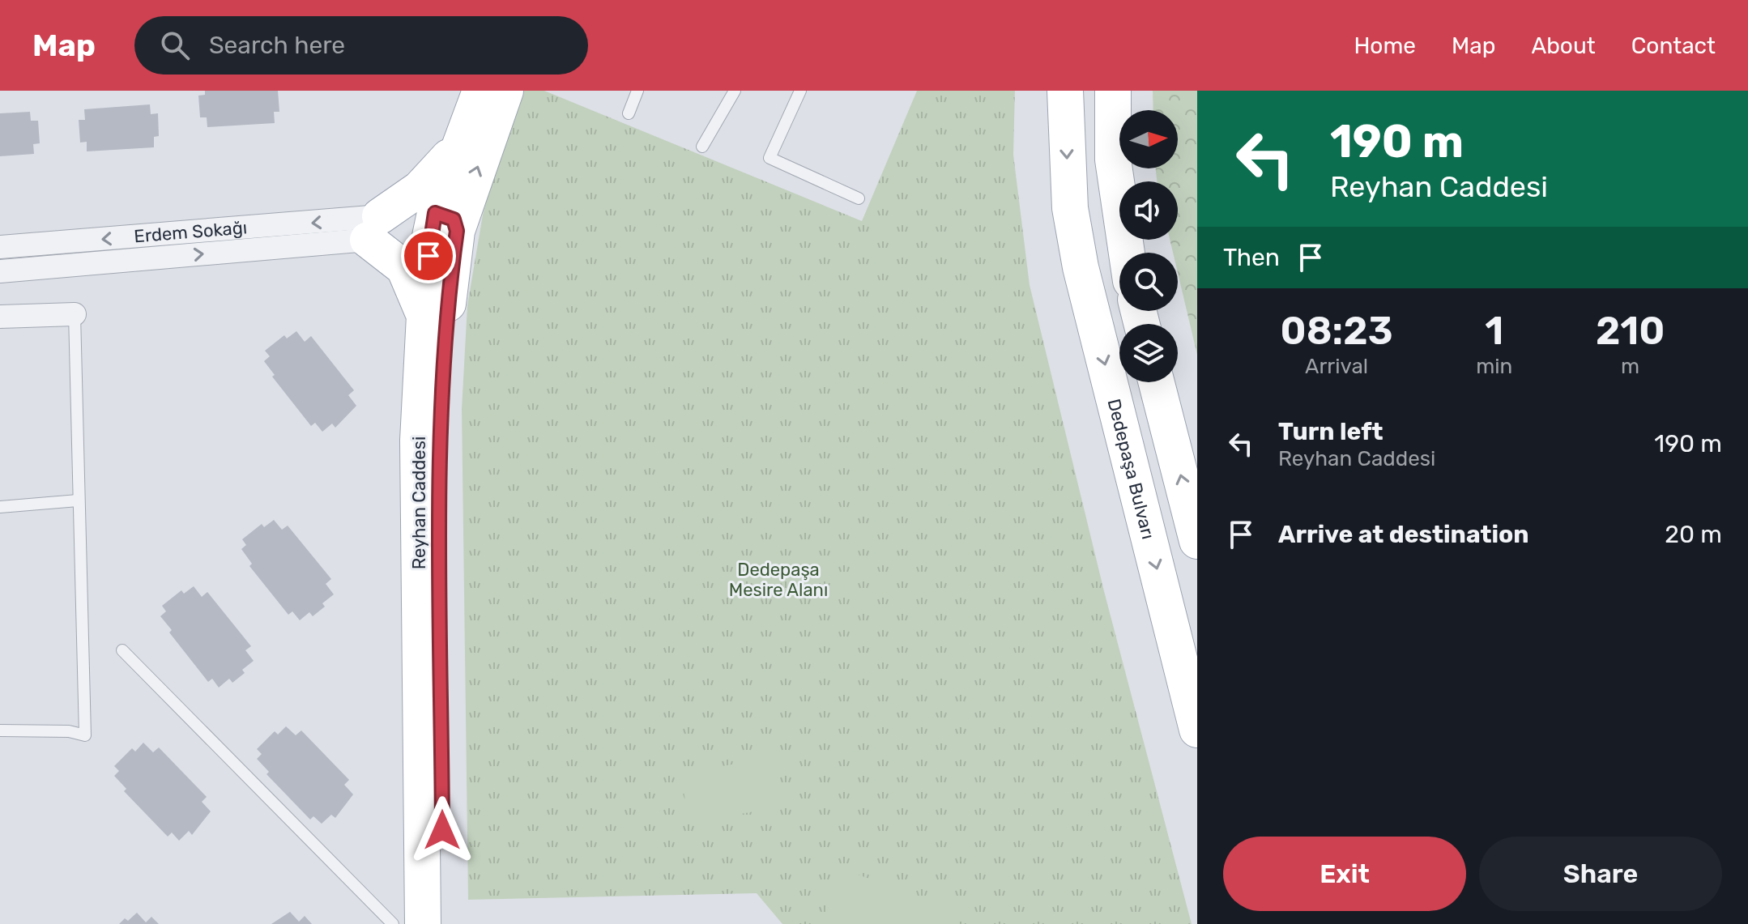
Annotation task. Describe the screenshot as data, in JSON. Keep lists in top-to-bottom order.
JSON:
{
  "streets": {
    "main road": ["Dedepaşa Bulvarı", "Reyhan Caddesi"],
    "street": ["Erdem Sokağı"]
  },
  "parks": ["Dedepaşa Mesire Alanı"],
  "north": "right",
  "page": {
    "header": "Map",
    "search": "Search here",
    "nav": [
      "Home",
      "Map",
      "About",
      "Contact"
    ],
    "turn": ["190 m", "Reyhan Caddesi"],
    "then": "Then",
    "eta": [
      "08:23",
      "Arrival",
      "1",
      "min",
      "210",
      "m"
    ],
    "list": [
      {
        "name": "Turn left",
        "note": "Reyhan Caddesi",
        "value": "190 m"
      },
      {
        "name": "Arrive at destination",
        "value": "20 m"
      }
    ],
    "buttons": ["Exit", "Share"]
  }
}
